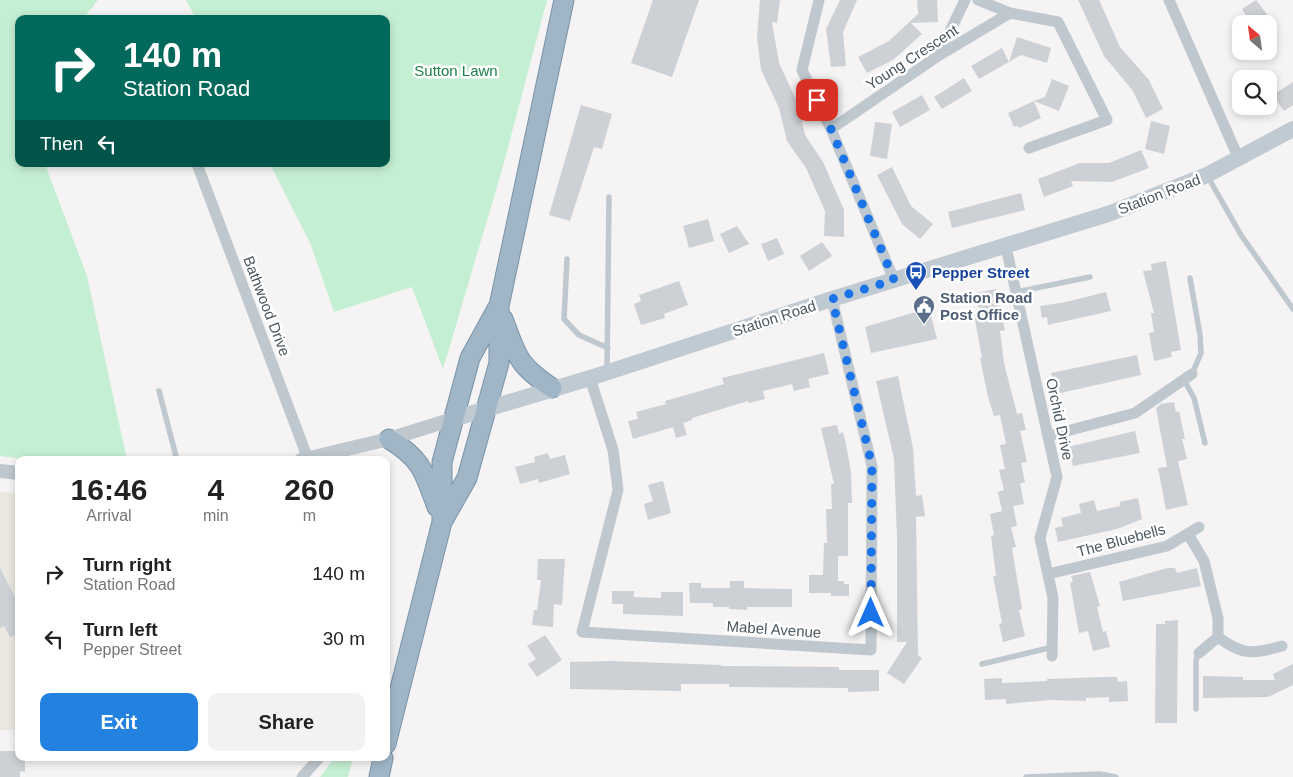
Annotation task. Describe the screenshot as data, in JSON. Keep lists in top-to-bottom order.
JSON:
{
  "streets": {
    "main road": ["Station Road"],
    "street": [
      "Young Crescent",
      "Bathwood Drive",
      "Orchid Drive",
      "The Bluebells",
      "Mabel Avenue"
    ]
  },
  "crossings": [
    ["Station Road", "Orchid Drive"],
    ["Station Road", "Mabel Avenue"],
    ["Orchid Drive", "The Bluebells"]
  ],
  "parks": ["Sutton Lawn"],
  "places": {
    "bus stop": ["Pepper Street"],
    "public building": ["Station Road Post Office"]
  },
  "north": "top left",
  "page": {
    "turn": ["140 m", "Station Road"],
    "then": "Then",
    "eta": [
      "16:46",
      "Arrival",
      "4",
      "min",
      "260",
      "m"
    ],
    "list": [
      {
        "name": "Turn right",
        "note": "Station Road",
        "value": "140 m"
      },
      {
        "name": "Turn left",
        "note": "Pepper Street",
        "value": "30 m"
      }
    ],
    "buttons": ["Exit", "Share"]
  }
}
